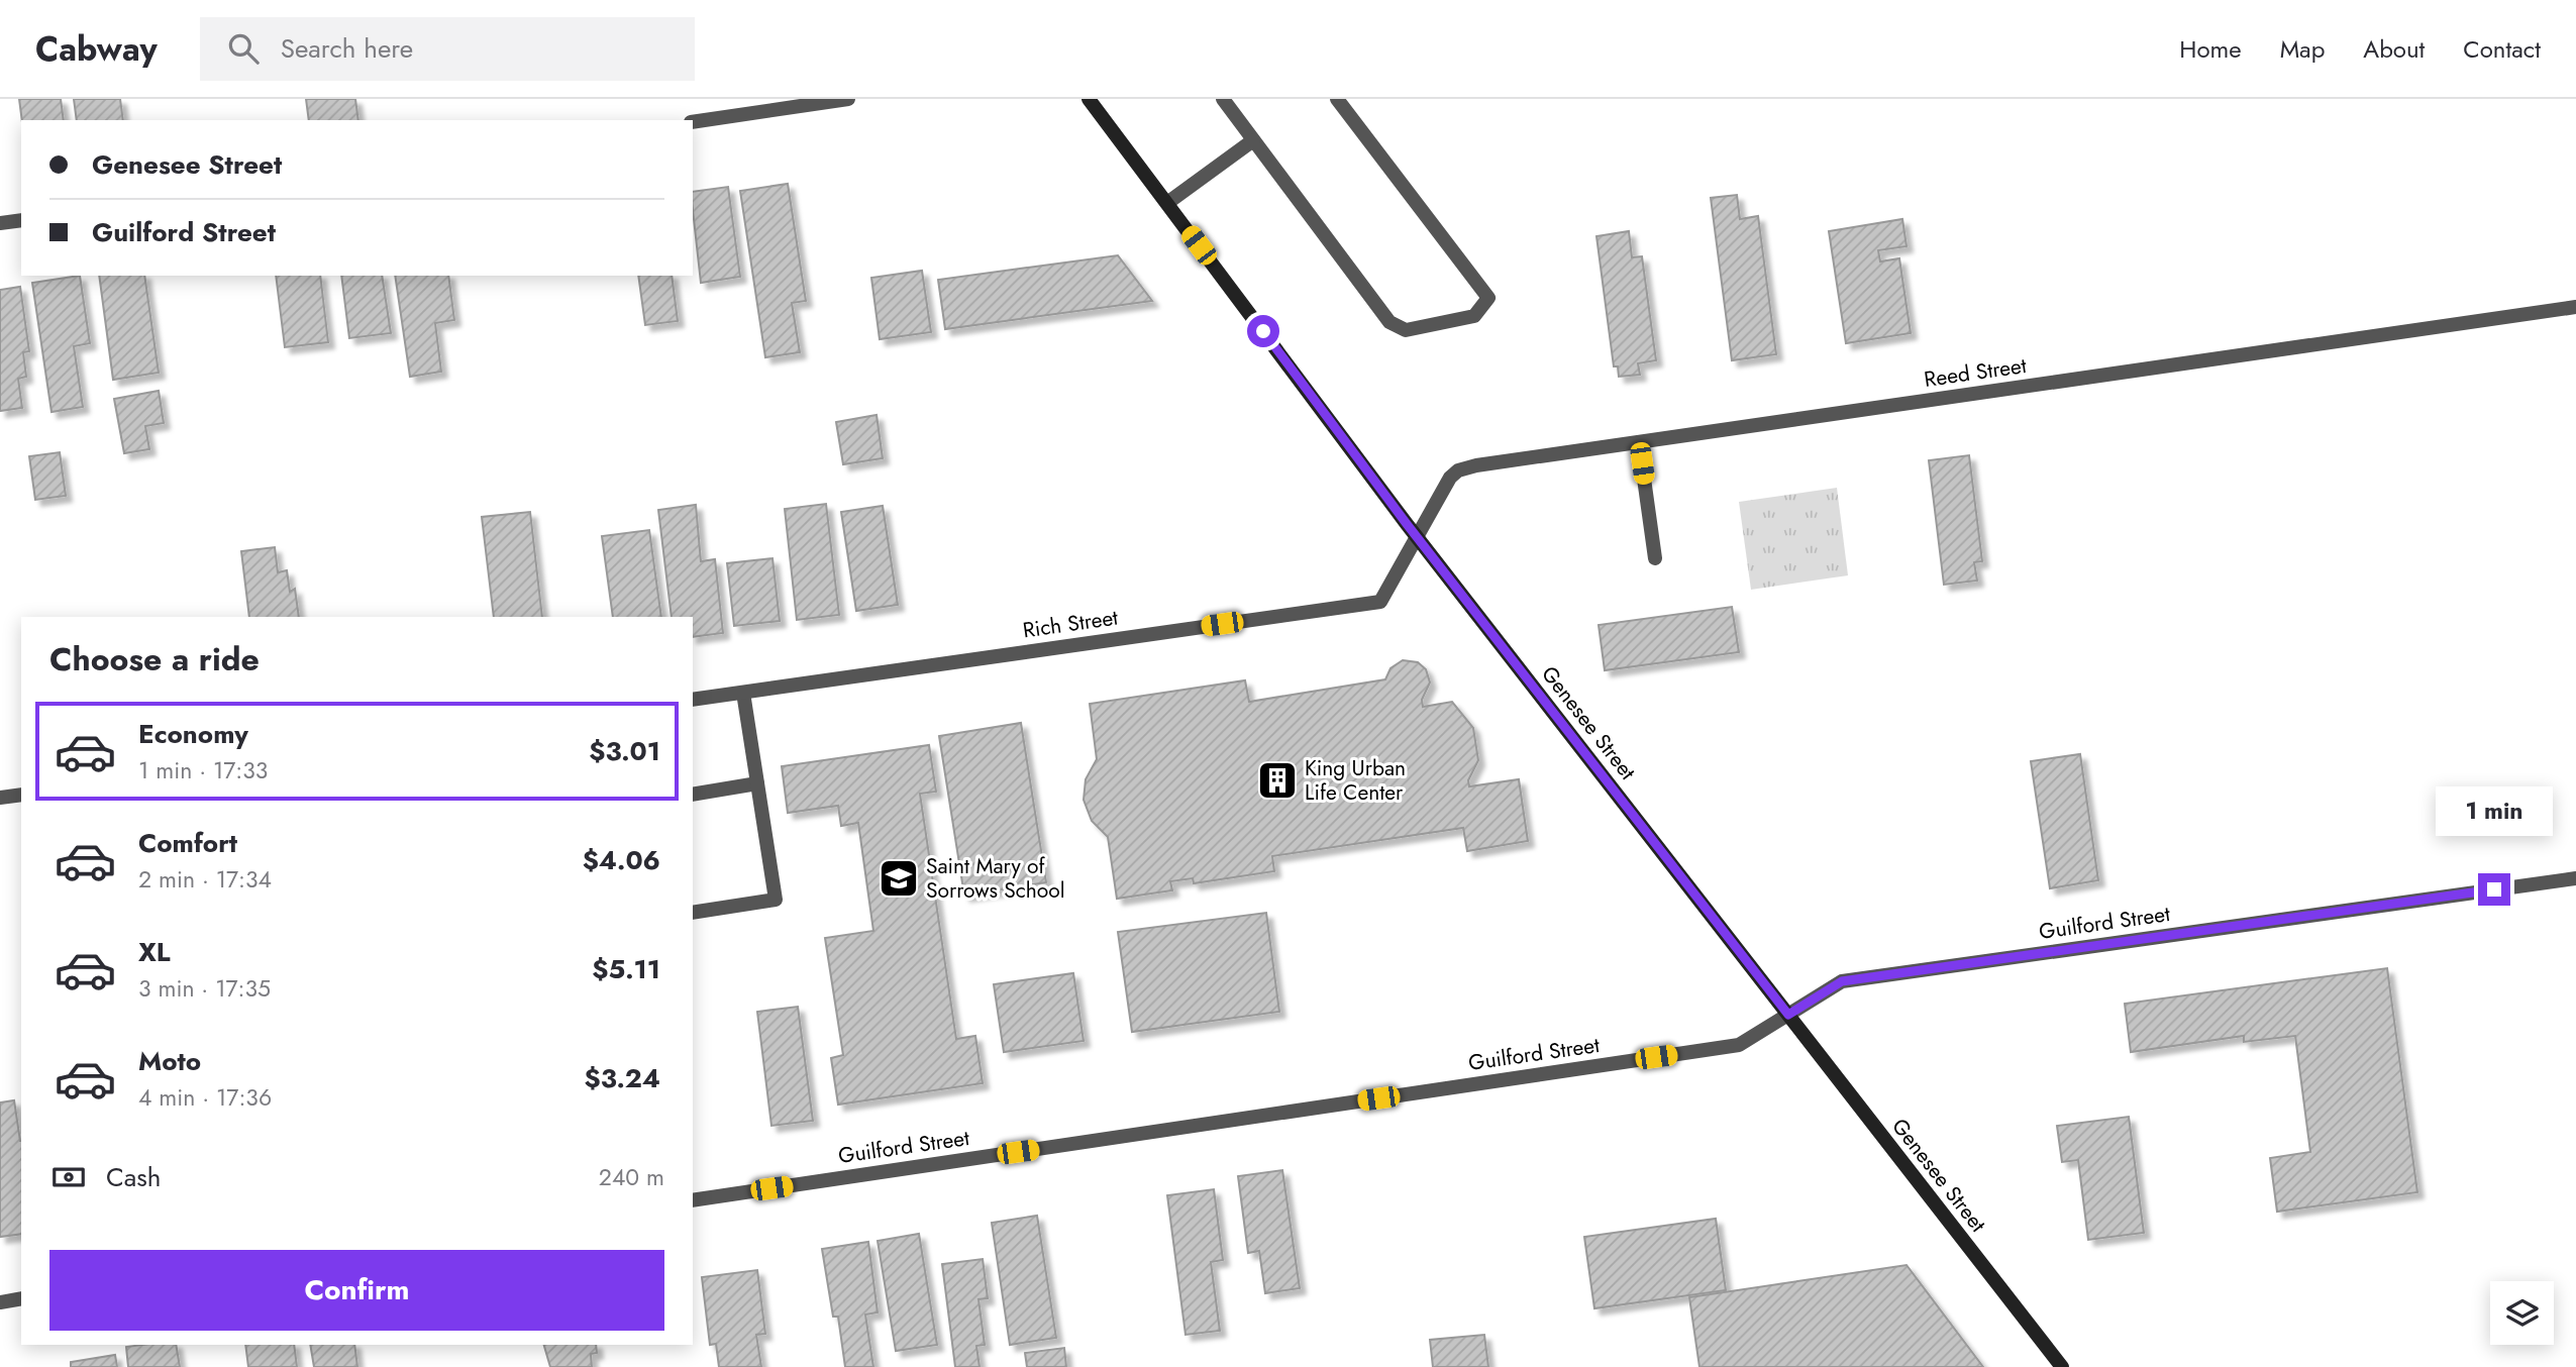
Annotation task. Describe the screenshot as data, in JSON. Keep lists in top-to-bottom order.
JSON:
{
  "streets": {
    "main road": ["Genesee Street"],
    "street": ["Reed Street", "Rich Street", "Guilford Street"]
  },
  "crossings": [
    ["Reed Street", "Rich Street"],
    ["Reed Street", "Genesee Street"],
    ["Rich Street", "Genesee Street"],
    ["Genesee Street", "Guilford Street"]
  ],
  "places": {
    "building": ["King Urban Life Center"],
    "school or university": ["Saint Mary of Sorrows School"]
  },
  "page": {
    "header": "Cabway",
    "search": "Search here",
    "nav": [
      "Home",
      "Map",
      "About",
      "Contact"
    ],
    "banner": ["Genesee Street", "Guilford Street"],
    "heading": "Choose a ride",
    "list": [
      {
        "name": "Economy",
        "note": "1 min · 17:33",
        "value": "$3.01"
      },
      {
        "name": "Comfort",
        "note": "2 min · 17:34",
        "value": "$4.06"
      },
      {
        "name": "XL",
        "note": "3 min · 17:35",
        "value": "$5.11"
      },
      {
        "name": "Moto",
        "note": "4 min · 17:36",
        "value": "$3.24"
      }
    ],
    "bubble": "1 min",
    "pay": ["Cash", "240 m"],
    "buttons": "Confirm"
  }
}
